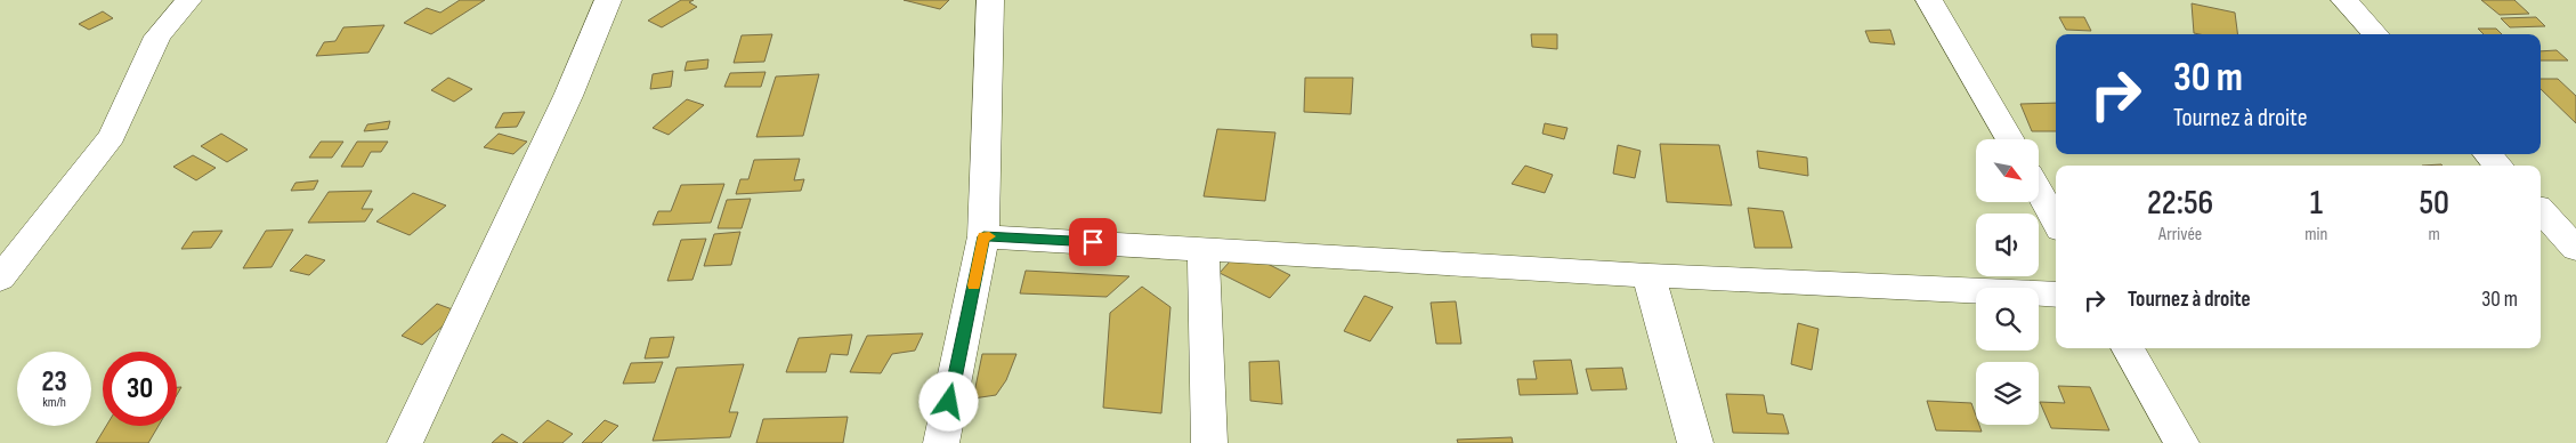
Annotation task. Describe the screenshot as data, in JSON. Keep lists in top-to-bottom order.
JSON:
{
  "north": "bottom right",
  "page": {
    "turn": ["30 m", "Tournez à droite"],
    "eta": [
      "22:56",
      "Arrivée",
      "1",
      "min",
      "50",
      "m"
    ],
    "list": [
      {
        "name": "Tournez à droite",
        "value": "30 m"
      }
    ],
    "speed": "23 km/h",
    "limit": "30"
  }
}
